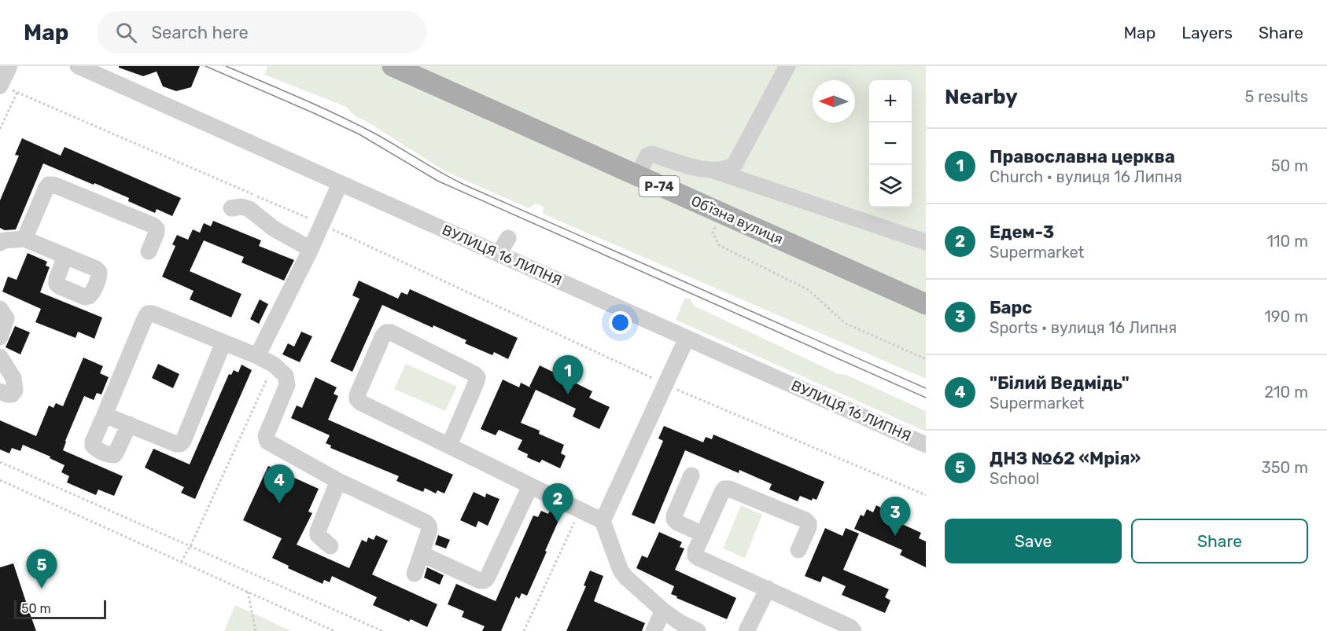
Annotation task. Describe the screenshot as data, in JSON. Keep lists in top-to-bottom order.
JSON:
{
  "streets": {
    "main road": ["Р-74", "Обʼїзна вулиця"],
    "street": ["ВУЛИЦЯ 16 ЛИПНЯ"]
  },
  "scale_bar": "50 m",
  "north": "left",
  "page": {
    "header": "Map",
    "search": "Search here",
    "nav": ["Map", "Layers", "Share"],
    "heading": ["Nearby", "5 results"],
    "map_buttons": ["+", "−"],
    "list": [
      {
        "mark": "1",
        "name": "Православна церква",
        "note": "Church · вулиця 16 Липня",
        "value": "50 m"
      },
      {
        "mark": "2",
        "name": "Едем-3",
        "note": "Supermarket",
        "value": "110 m"
      },
      {
        "mark": "3",
        "name": "Барс",
        "note": "Sports · вулиця 16 Липня",
        "value": "190 m"
      },
      {
        "mark": "4",
        "name": "\"Білий Ведмідь\"",
        "note": "Supermarket",
        "value": "210 m"
      },
      {
        "mark": "5",
        "name": "ДНЗ №62 «Мрія»",
        "note": "School",
        "value": "350 m"
      }
    ],
    "pins": [
      "1",
      "4",
      "2",
      "3",
      "5"
    ],
    "buttons": ["Save", "Share"],
    "scale": "50 m"
  }
}
